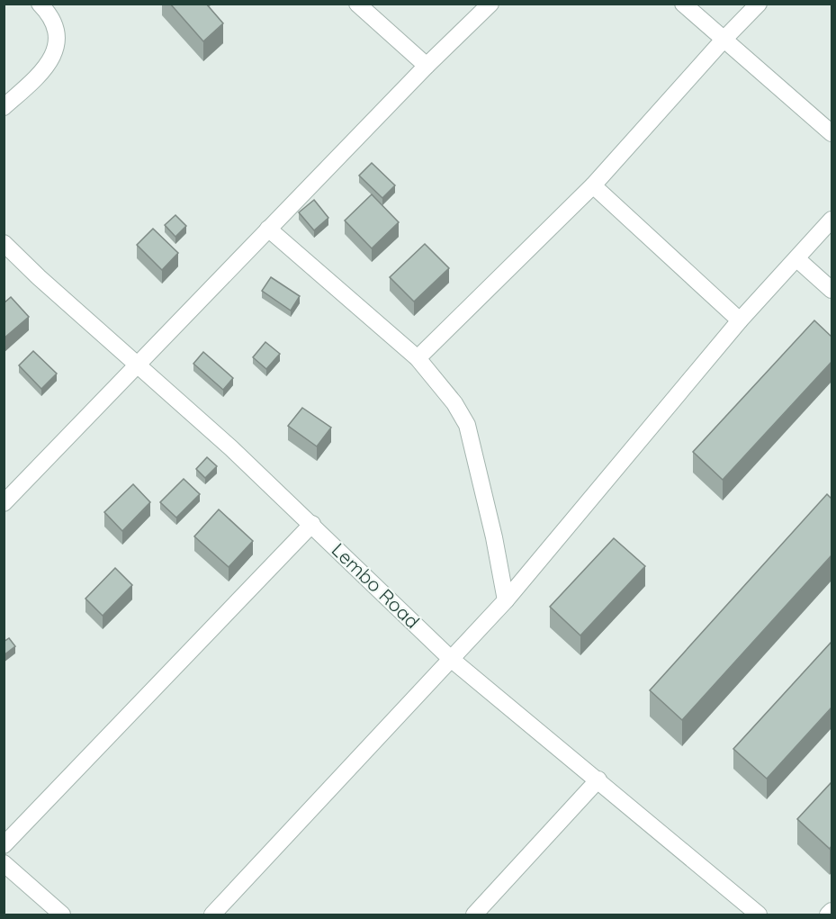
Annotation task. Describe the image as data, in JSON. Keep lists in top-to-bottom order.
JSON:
{
  "streets": {
    "street": ["Lembo Road"]
  }
}
